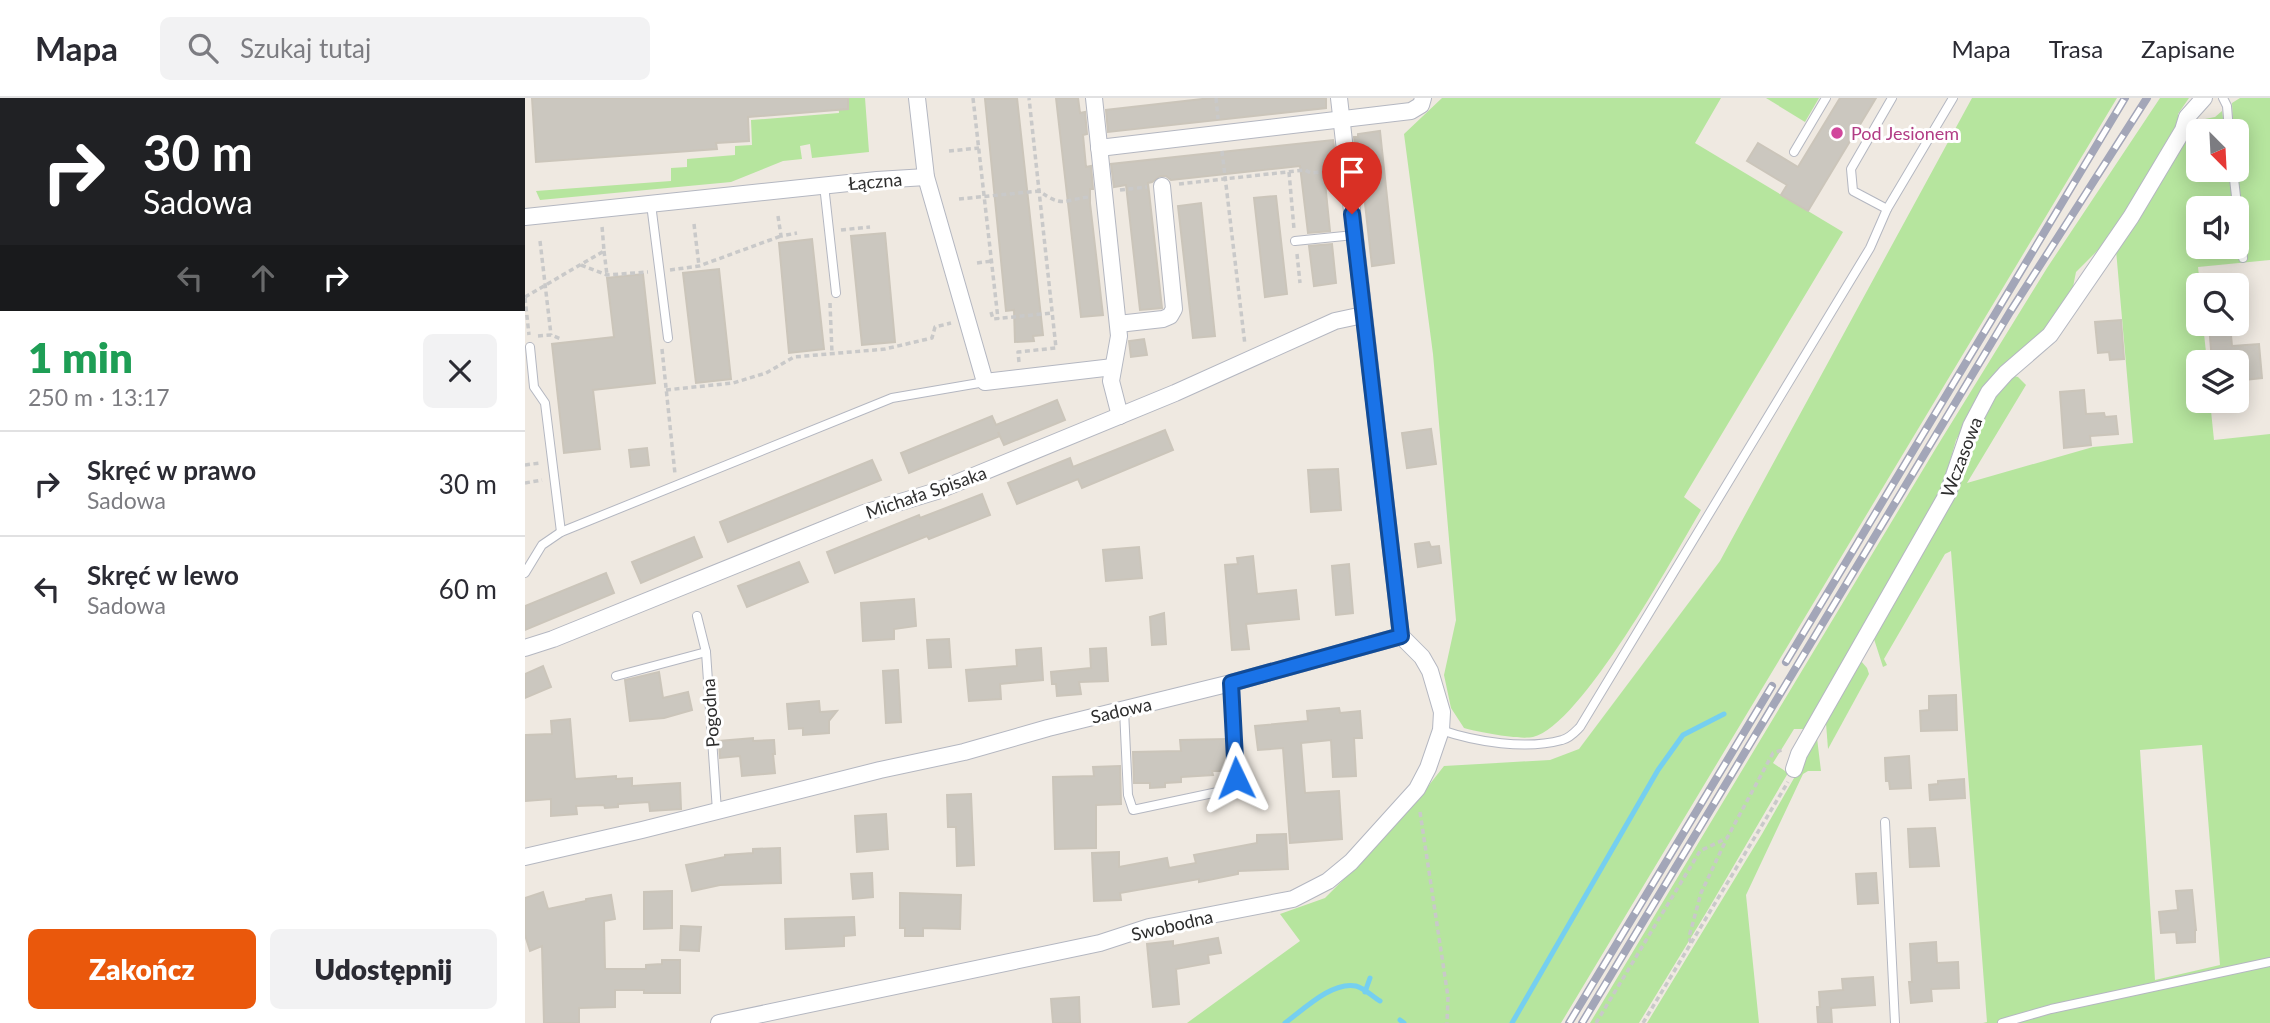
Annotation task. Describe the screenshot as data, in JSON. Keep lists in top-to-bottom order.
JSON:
{
  "streets": {
    "street": [
      "Łączna",
      "Wczasowa",
      "Michała Spisaka",
      "Sadowa",
      "Swobodna"
    ],
    "lane": ["Pogodna"]
  },
  "crossings": [
    ["Sadowa", "Pogodna"],
    ["Sadowa", "Swobodna"]
  ],
  "places": ["Pod Jesionem"],
  "north": "bottom right",
  "page": {
    "header": "Mapa",
    "search": "Szukaj tutaj",
    "nav": ["Mapa", "Trasa", "Zapisane"],
    "turn": ["30 m", "Sadowa"],
    "heading": ["1 min", "250 m · 13:17"],
    "list": [
      {
        "name": "Skręć w prawo",
        "note": "Sadowa",
        "value": "30 m"
      },
      {
        "name": "Skręć w lewo",
        "note": "Sadowa",
        "value": "60 m"
      }
    ],
    "buttons": ["Zakończ", "Udostępnij"]
  }
}
